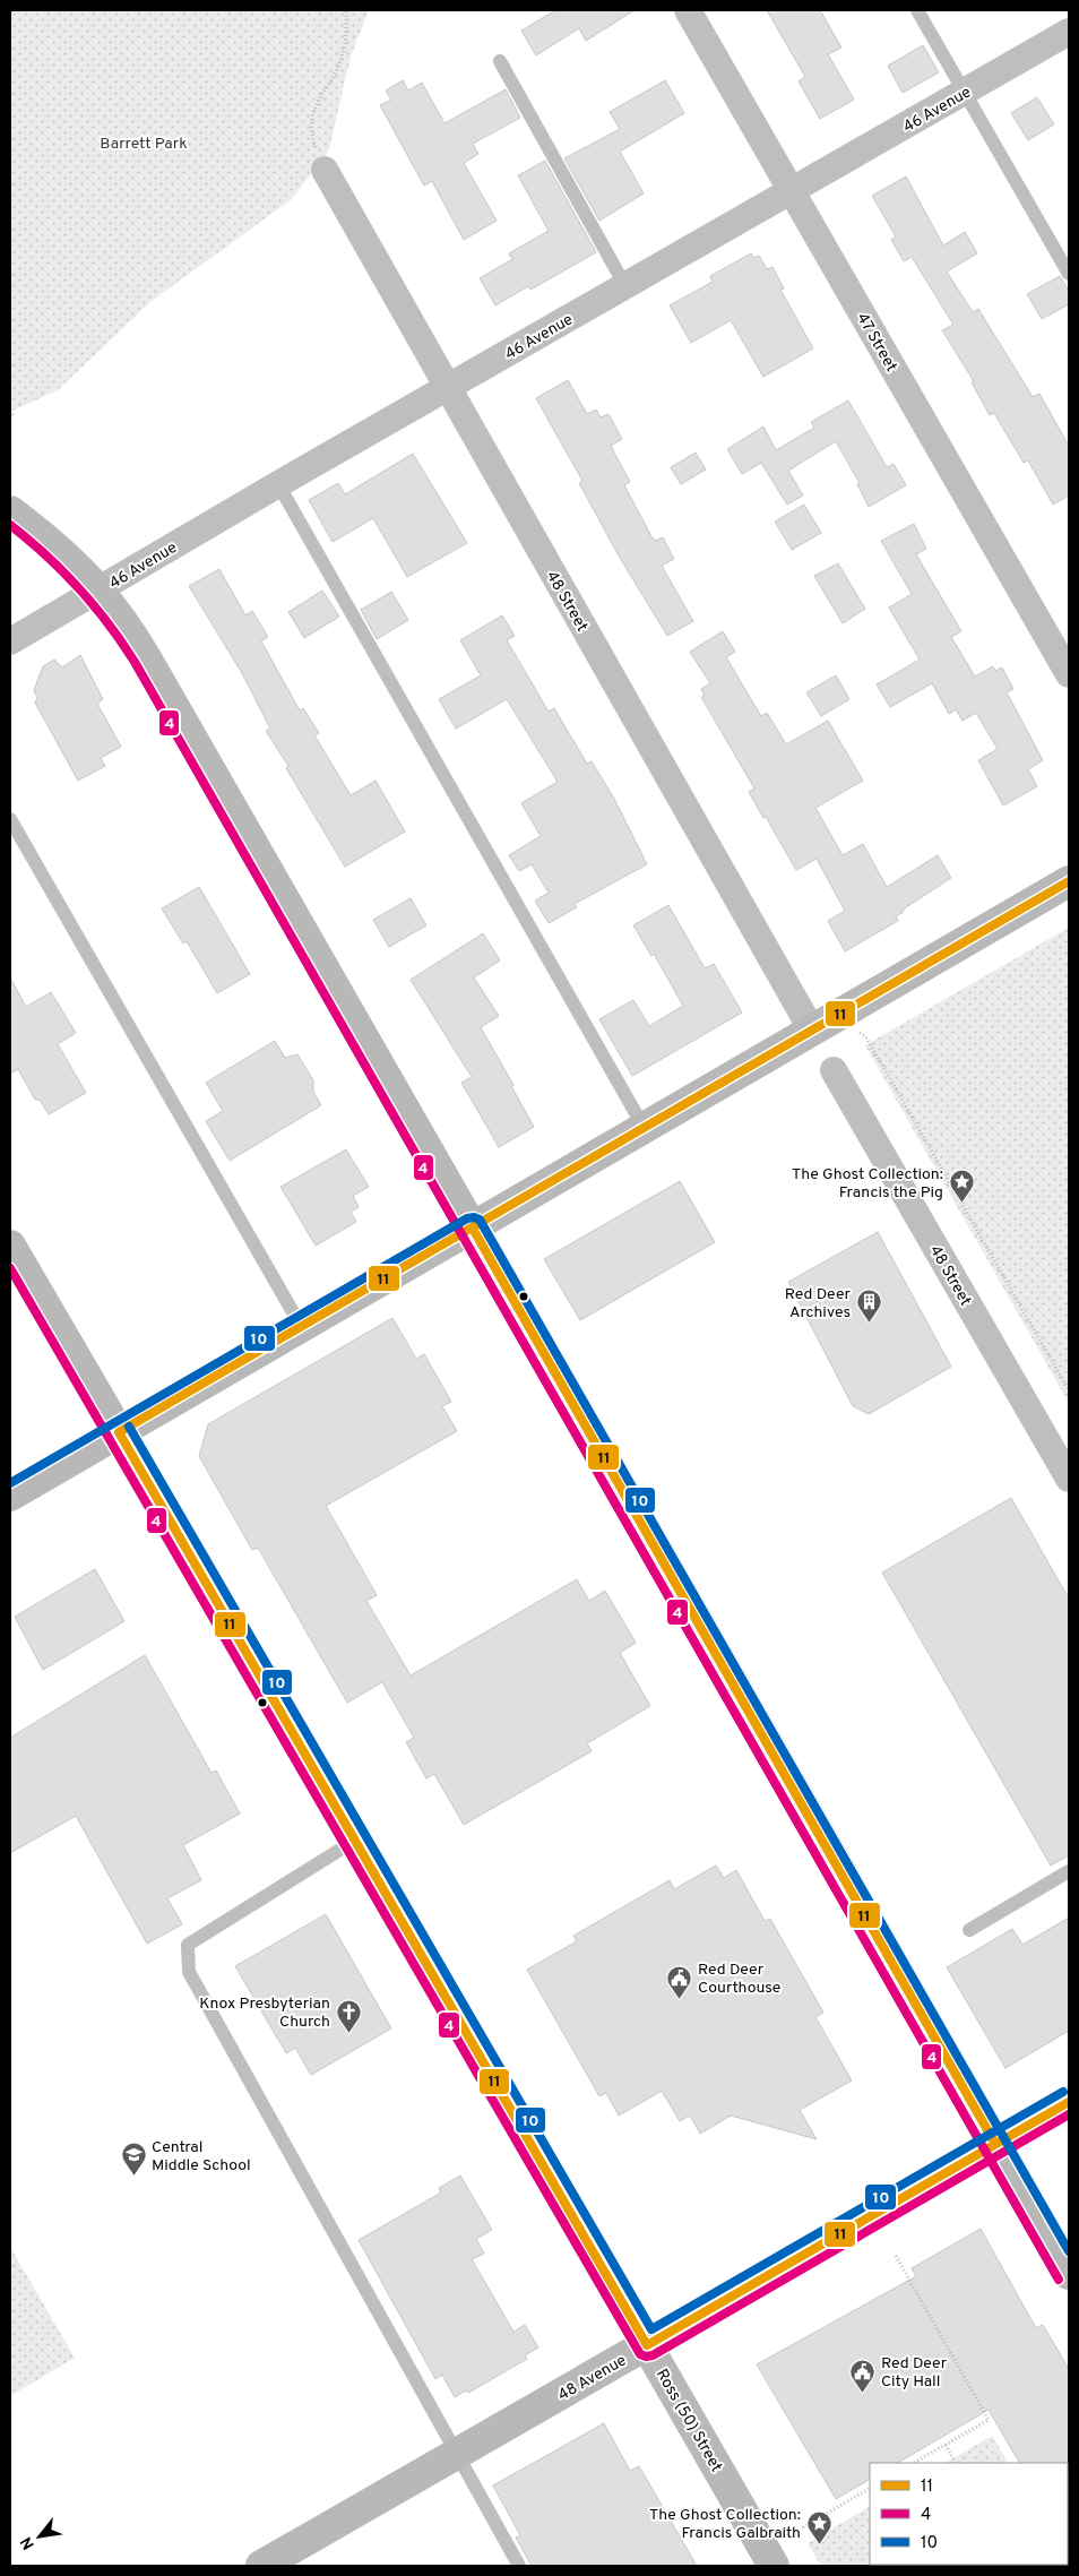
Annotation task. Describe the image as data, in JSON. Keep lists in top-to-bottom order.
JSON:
{
  "streets": {
    "main road": ["48 Avenue", "Ross (50) Street"],
    "street": ["46 Avenue", "47 Street", "48 Street"]
  },
  "crossings": [
    ["46 Avenue", "47 Street"],
    ["46 Avenue", "48 Street"],
    ["48 Avenue", "Ross (50) Street"]
  ],
  "parks": ["Barrett Park"],
  "places": {
    "place": ["The Ghost Collection: Francis the Pig", "The Ghost Collection: Francis Galbraith"],
    "building": ["Red Deer Archives"],
    "public building": ["Red Deer Courthouse", "Red Deer City Hall"],
    "church": ["Knox Presbyterian Church"],
    "school or university": ["Central Middle School"]
  },
  "lines": ["transit line 4", "transit line 11", "transit line 10"],
  "legend": ["11", "4", "10"],
  "north": "bottom left"
}
